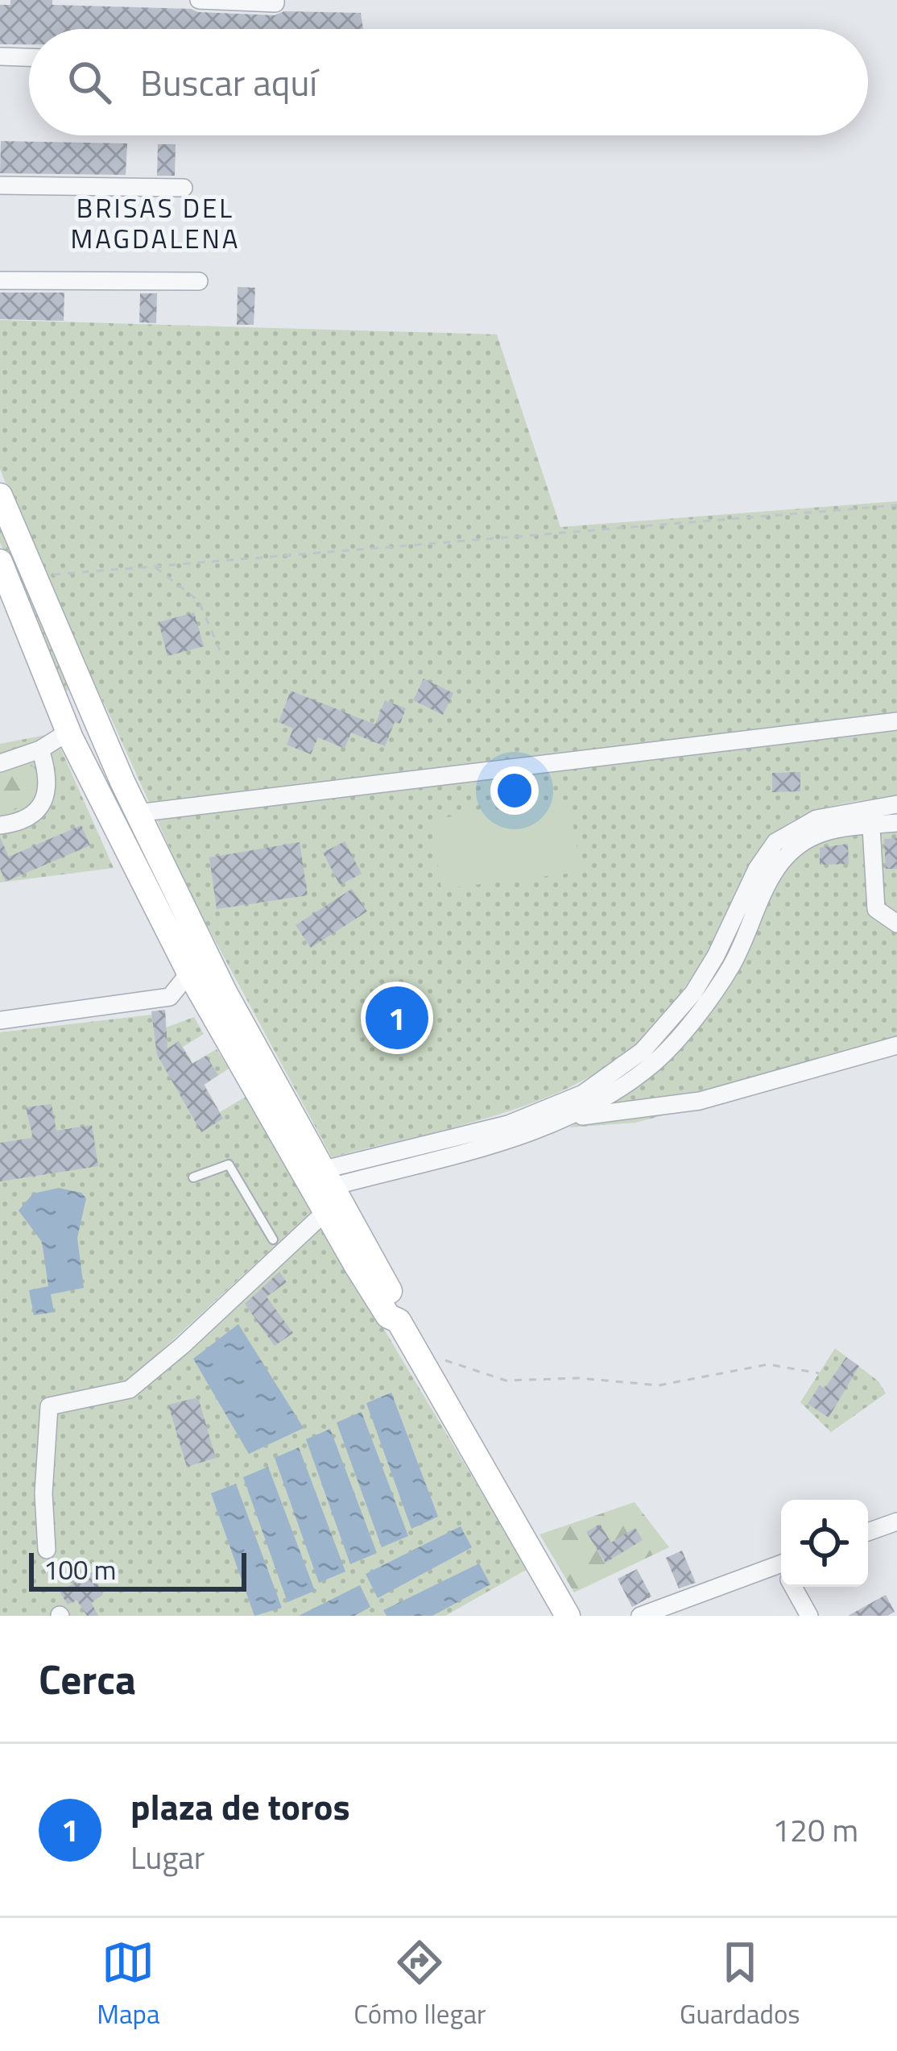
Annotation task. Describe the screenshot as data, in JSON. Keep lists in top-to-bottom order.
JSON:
{
  "districts": ["BRISAS DEL MAGDALENA"],
  "scale_bar": "100 m",
  "page": {
    "search": "Buscar aquí",
    "pins": "1",
    "scale": "100 m",
    "heading": "Cerca",
    "list": [
      {
        "mark": "1",
        "name": "plaza de toros",
        "note": "Lugar",
        "value": "120 m"
      }
    ],
    "nav": ["Mapa", "Cómo llegar", "Guardados"]
  }
}
